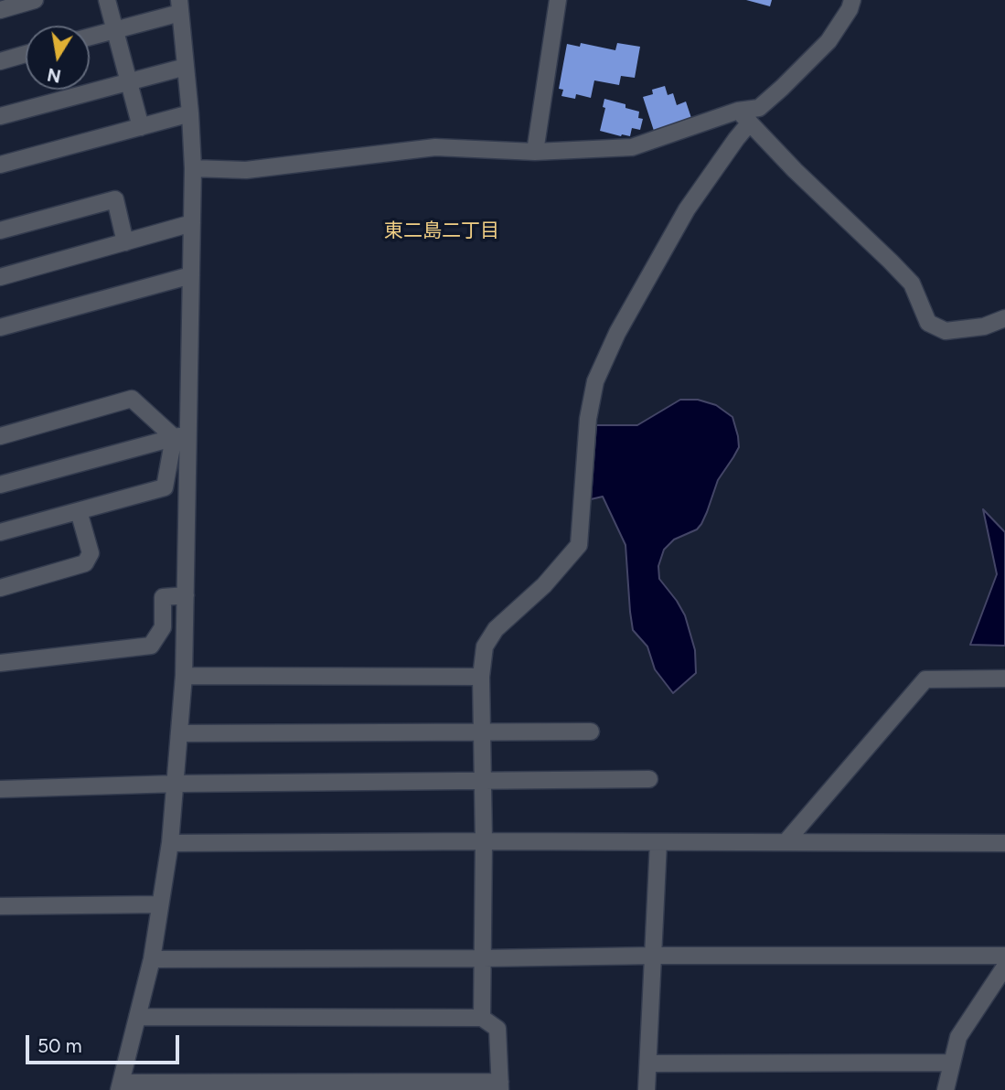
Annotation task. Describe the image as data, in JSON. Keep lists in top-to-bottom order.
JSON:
{
  "districts": ["東二島二丁目"],
  "scale_bar": "50 m",
  "north": "bottom"
}
